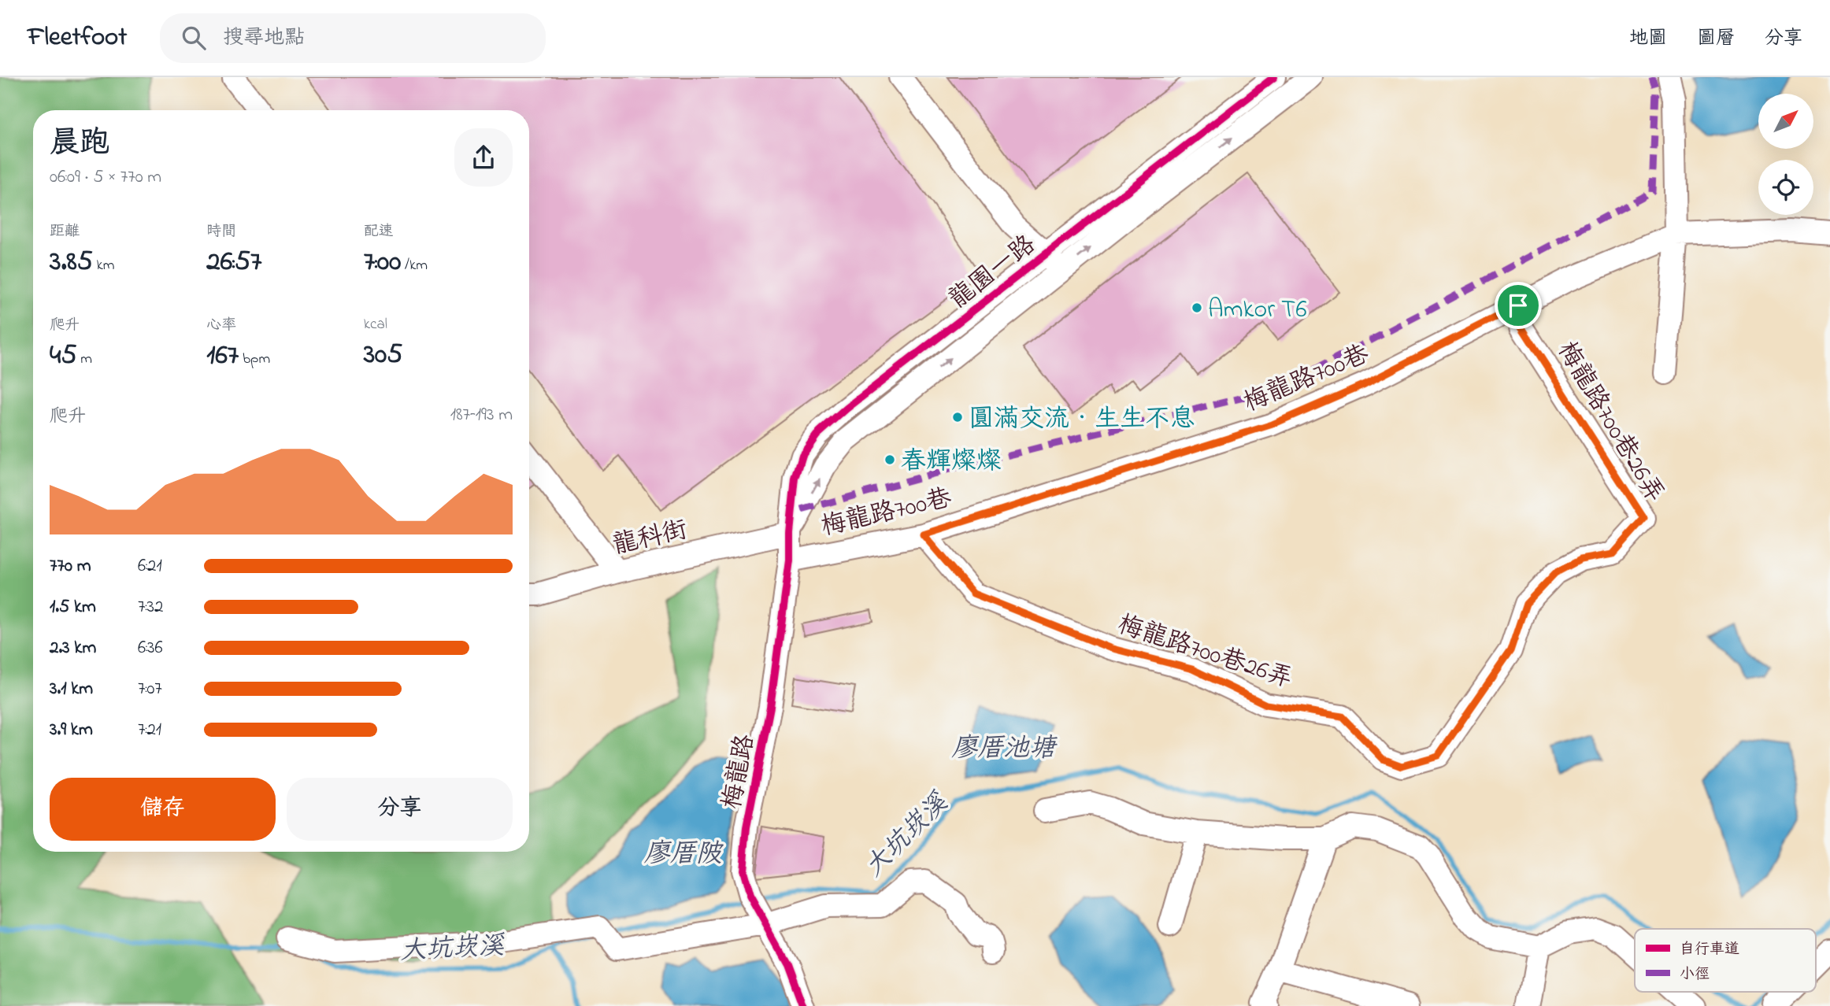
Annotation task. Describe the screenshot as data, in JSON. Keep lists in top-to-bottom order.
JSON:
{
  "streets": {
    "street": [
      "龍園一路",
      "梅龍路700巷",
      "梅龍路700巷26弄",
      "龍科街",
      "梅龍路"
    ]
  },
  "crossings": [
    ["龍園一路", "龍科街"],
    ["龍園一路", "梅龍路"],
    ["梅龍路700巷", "梅龍路700巷26弄"],
    ["梅龍路700巷", "梅龍路"],
    ["龍科街", "梅龍路"]
  ],
  "water": ["廖厝池塘", "大坑崁溪", "廖厝陂"],
  "places": ["Amkor T6", "圓滿交流．生生不息", "春輝燦燦"],
  "legend": ["自行車道", "小徑"],
  "north": "top right",
  "page": {
    "header": "Fleetfoot",
    "search": "搜尋地點",
    "nav": ["地圖", "圖層", "分享"],
    "heading": ["晨跑", "06:09 · 5 × 770 m"],
    "stats": [
      ["距離", "3.85 km"],
      ["時間", "26:57"],
      ["配速", "7:00 /km"],
      ["爬升", "45 m"],
      ["心率", "167 bpm"],
      ["kcal", "305"]
    ],
    "chart": ["爬升", "187–193 m"],
    "list": [
      {
        "name": "770 m",
        "note": "6:21"
      },
      {
        "name": "1.5 km",
        "note": "7:32"
      },
      {
        "name": "2.3 km",
        "note": "6:36"
      },
      {
        "name": "3.1 km",
        "note": "7:07"
      },
      {
        "name": "3.9 km",
        "note": "7:21"
      }
    ],
    "buttons": ["儲存", "分享"]
  }
}
